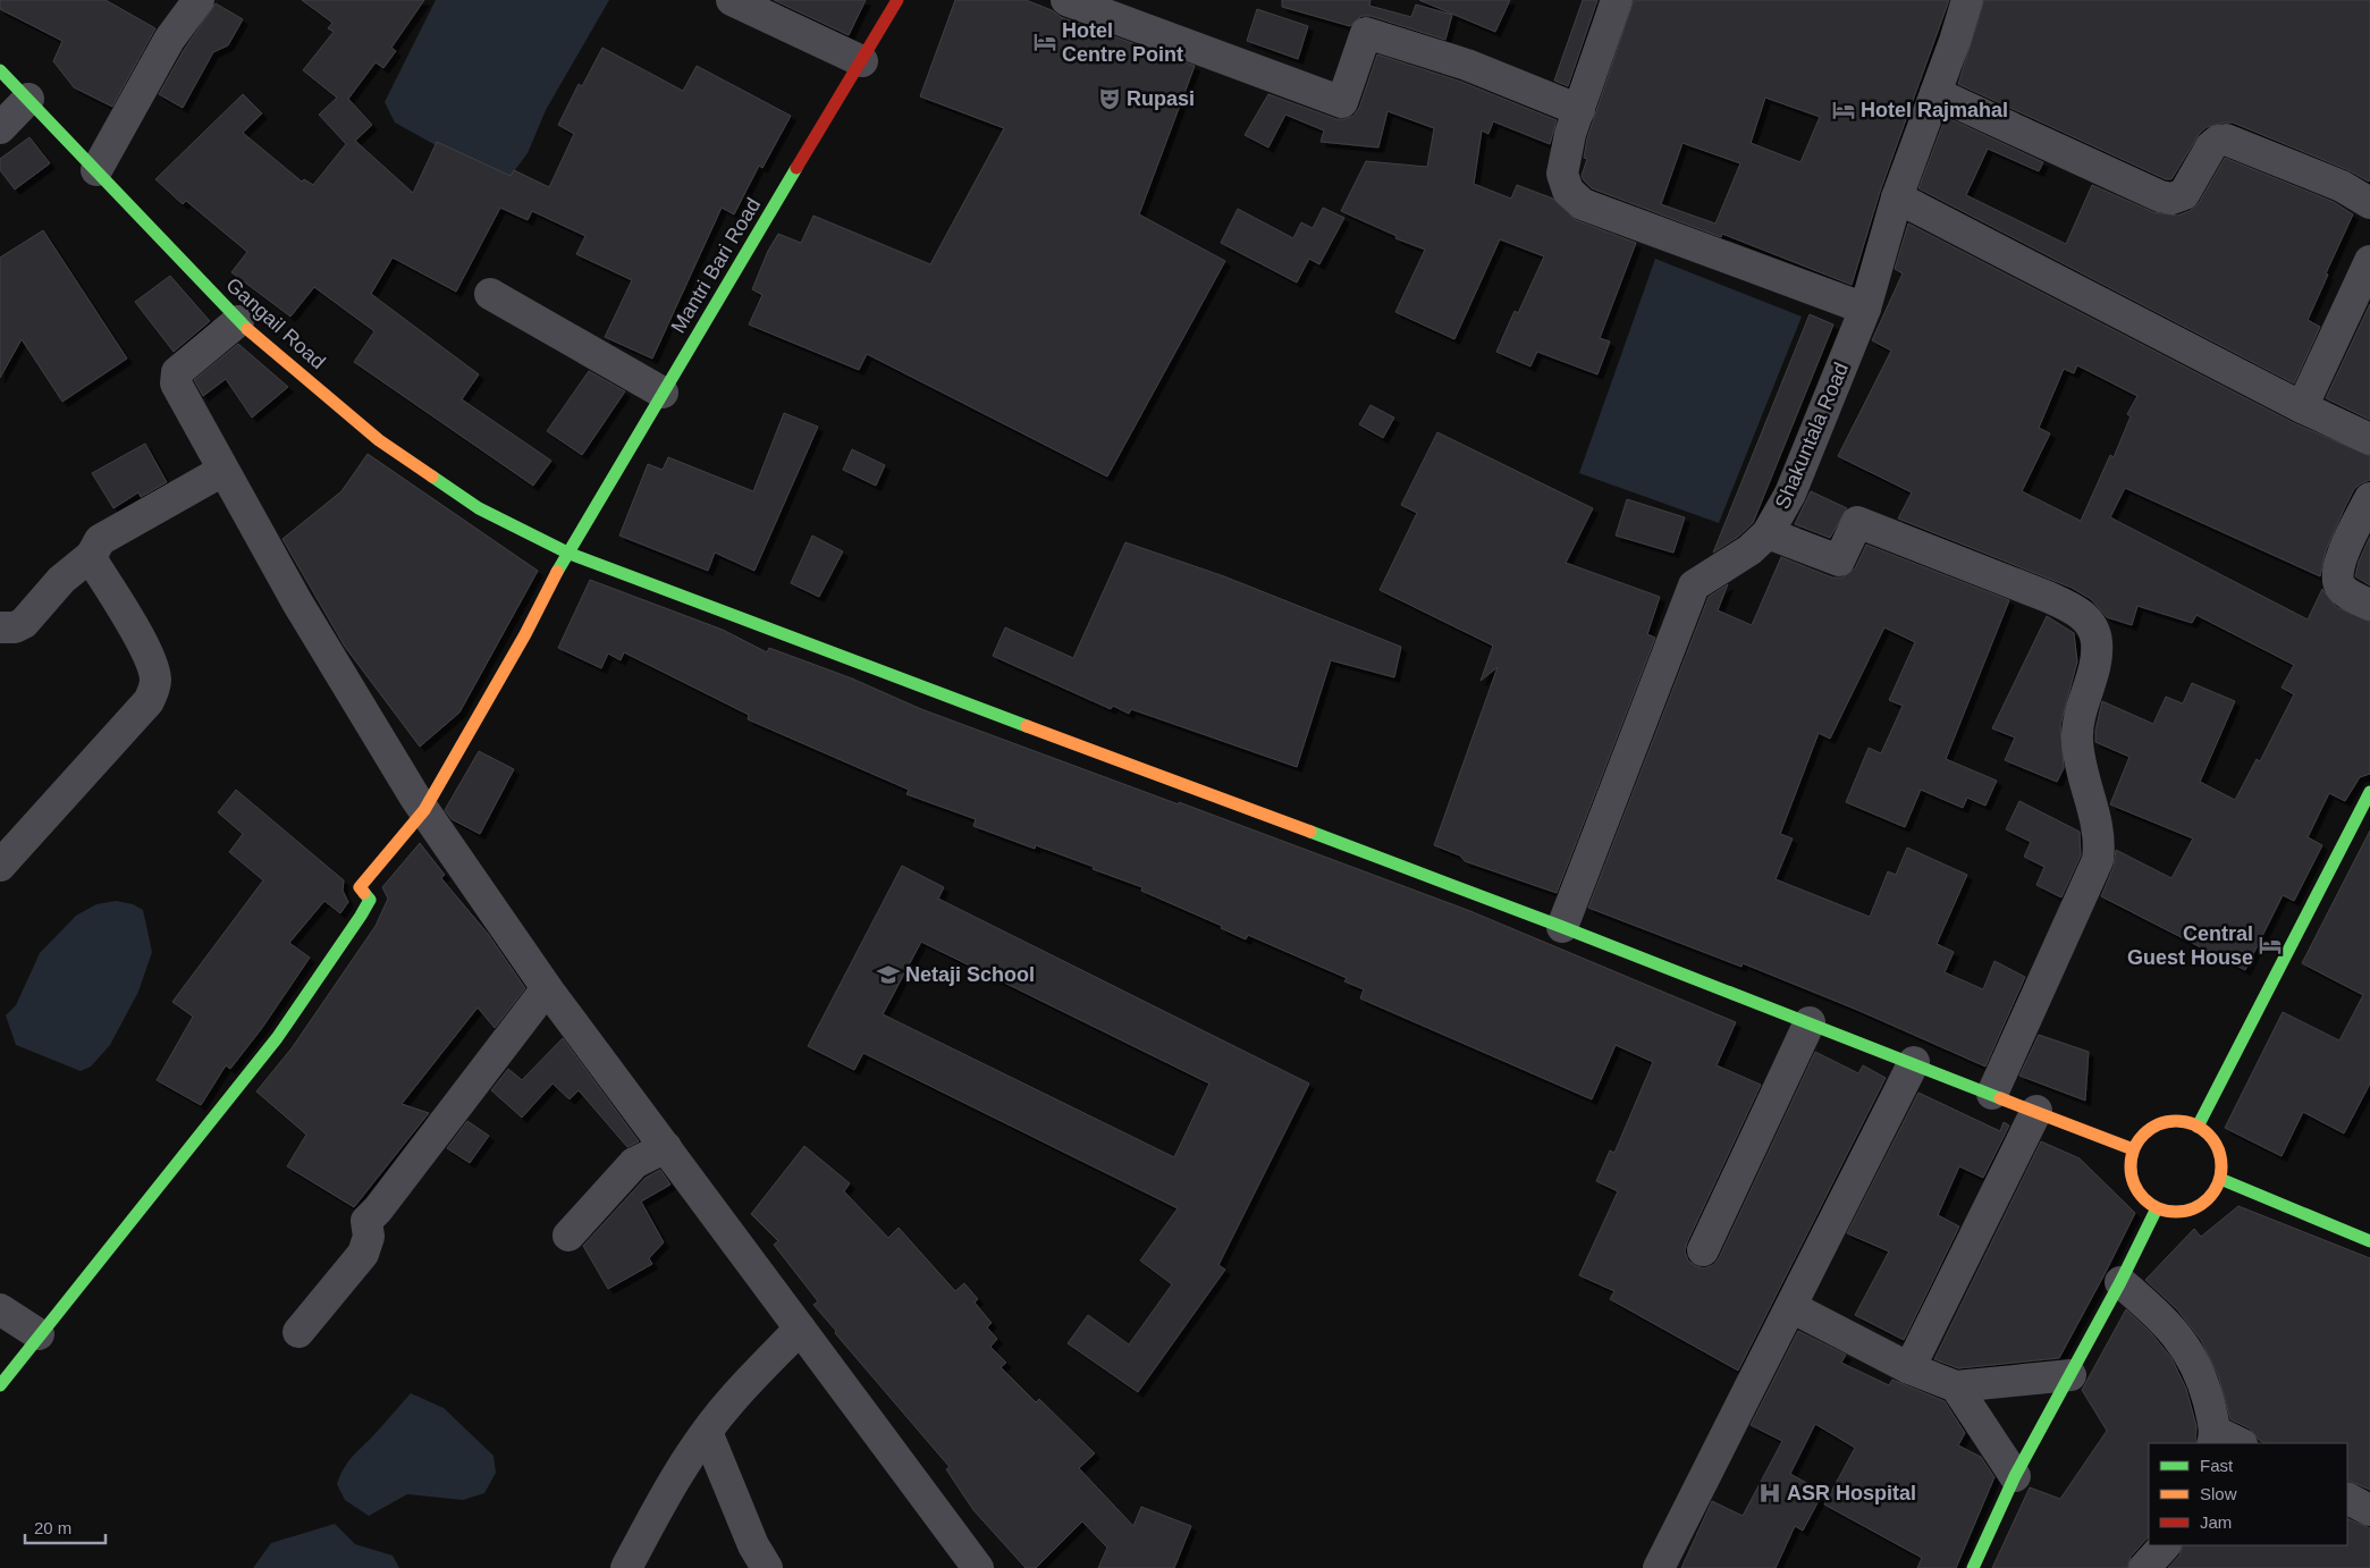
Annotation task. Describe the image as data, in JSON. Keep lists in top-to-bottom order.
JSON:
{
  "streets": {
    "street": ["Mantri Bari Road", "Gangail Road", "Shakuntala Road"]
  },
  "crossings": [
    ["Mantri Bari Road", "Gangail Road"],
    ["Gangail Road", "Shakuntala Road"]
  ],
  "places": {
    "hotel": ["Hotel Centre Point", "Hotel Rajmahal", "Central Guest House"],
    "theatre": ["Rupasi"],
    "school or university": ["Netaji School"],
    "hospital": ["ASR Hospital"]
  },
  "legend": ["Fast", "Slow", "Jam"],
  "scale_bar": "20 m"
}
